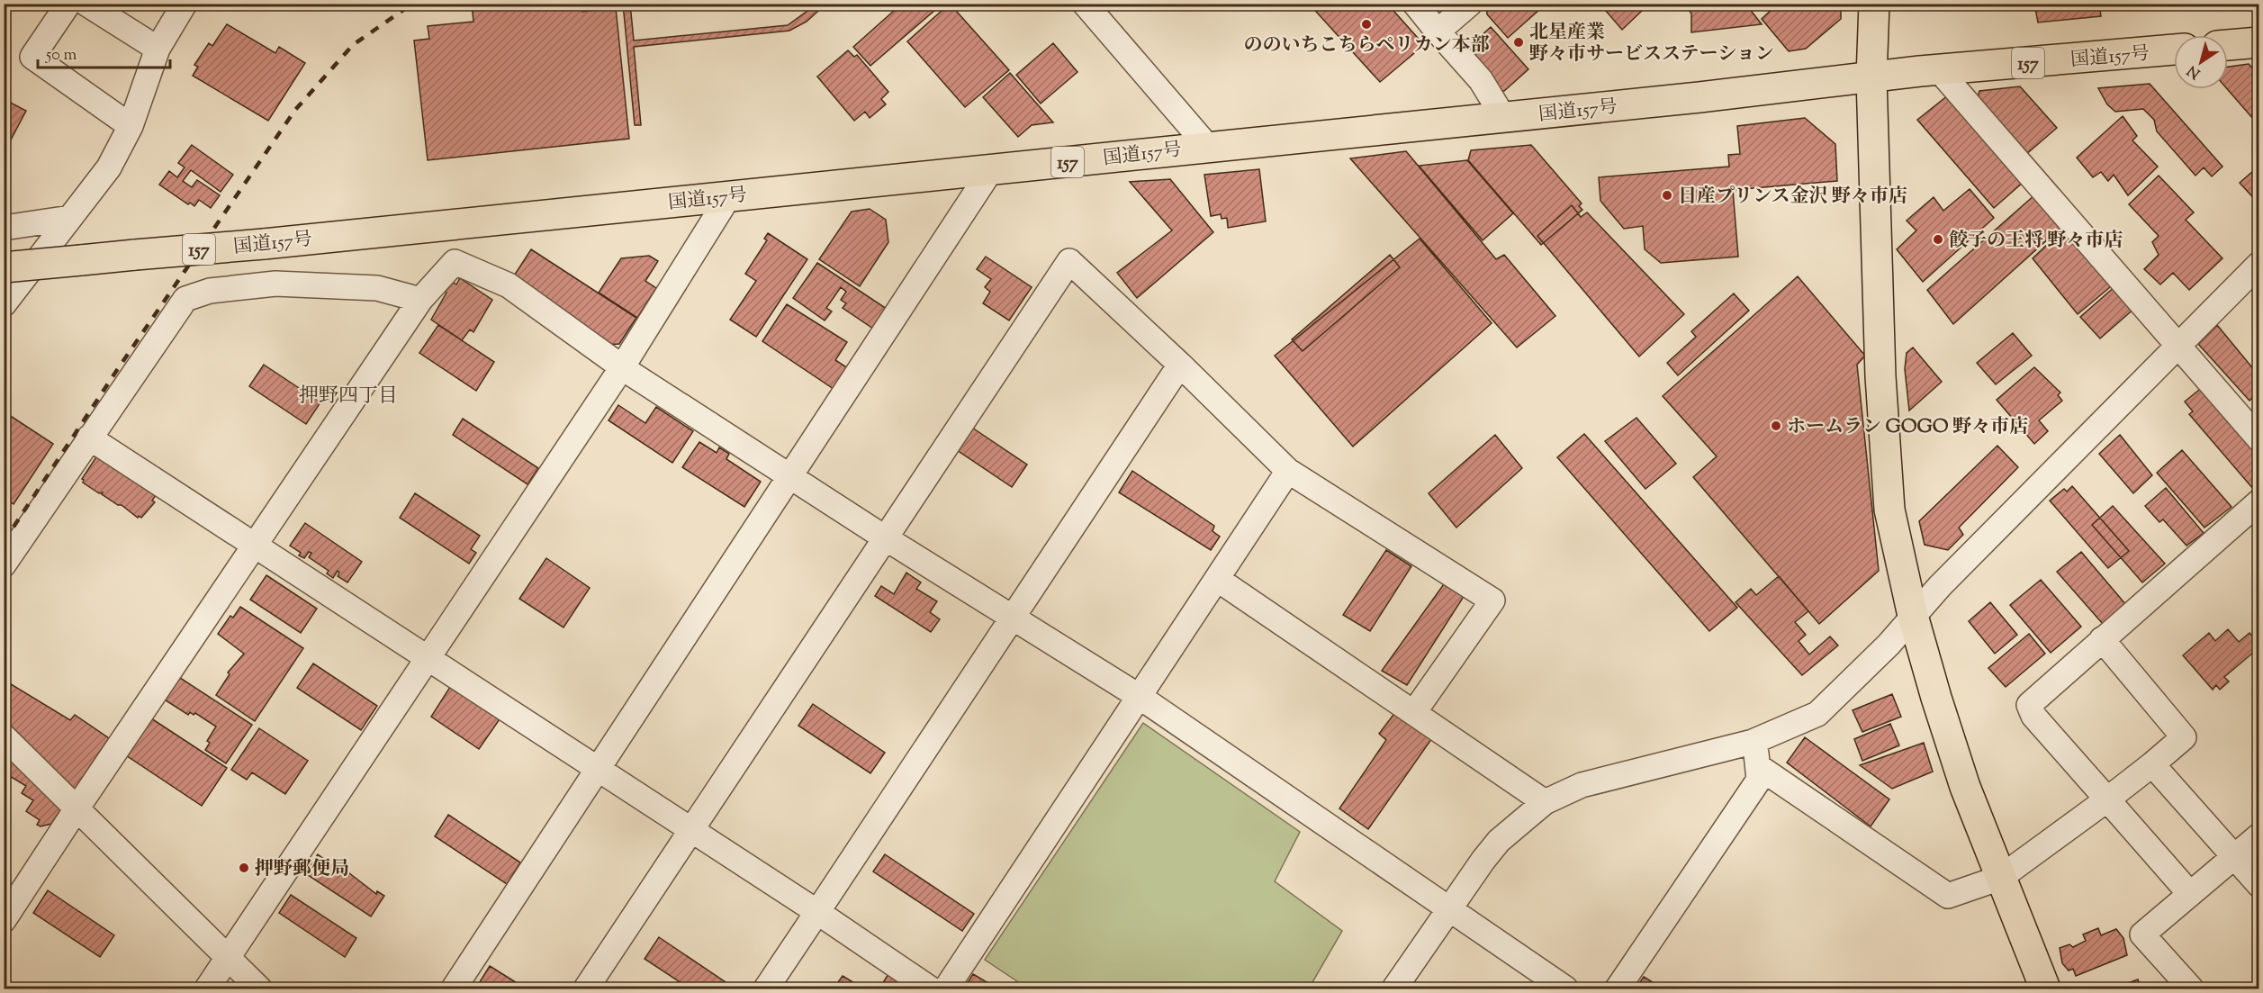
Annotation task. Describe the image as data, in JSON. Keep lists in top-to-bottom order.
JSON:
{
  "streets": {
    "main road": ["国道157号", "157"]
  },
  "districts": ["押野四丁目"],
  "places": [
    "ののいちこちらペリカン本部",
    "北星産業 野々市サービスステーション",
    "日産プリンス金沢 野々市店",
    "餃子の王将 野々市店",
    "ホームラン GOGO 野々市店",
    "押野郵便局"
  ],
  "scale_bar": "50 m",
  "north": "bottom left"
}
